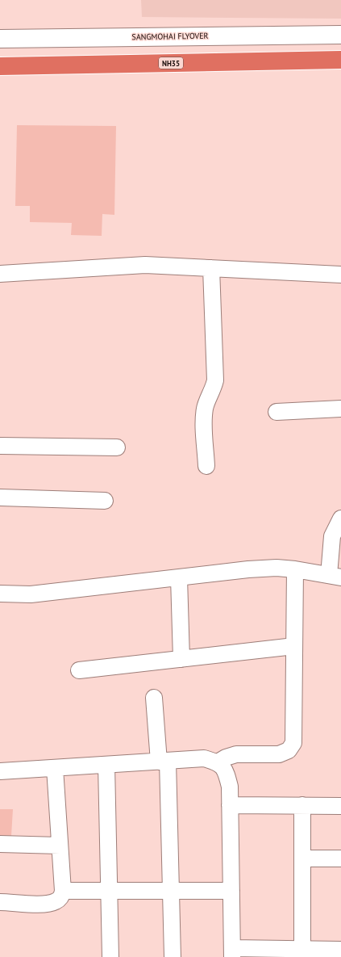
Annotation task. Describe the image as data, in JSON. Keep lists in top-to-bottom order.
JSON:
{
  "streets": {
    "highway": ["NH35"],
    "main road": ["SANGMOHAI FLYOVER"]
  }
}
